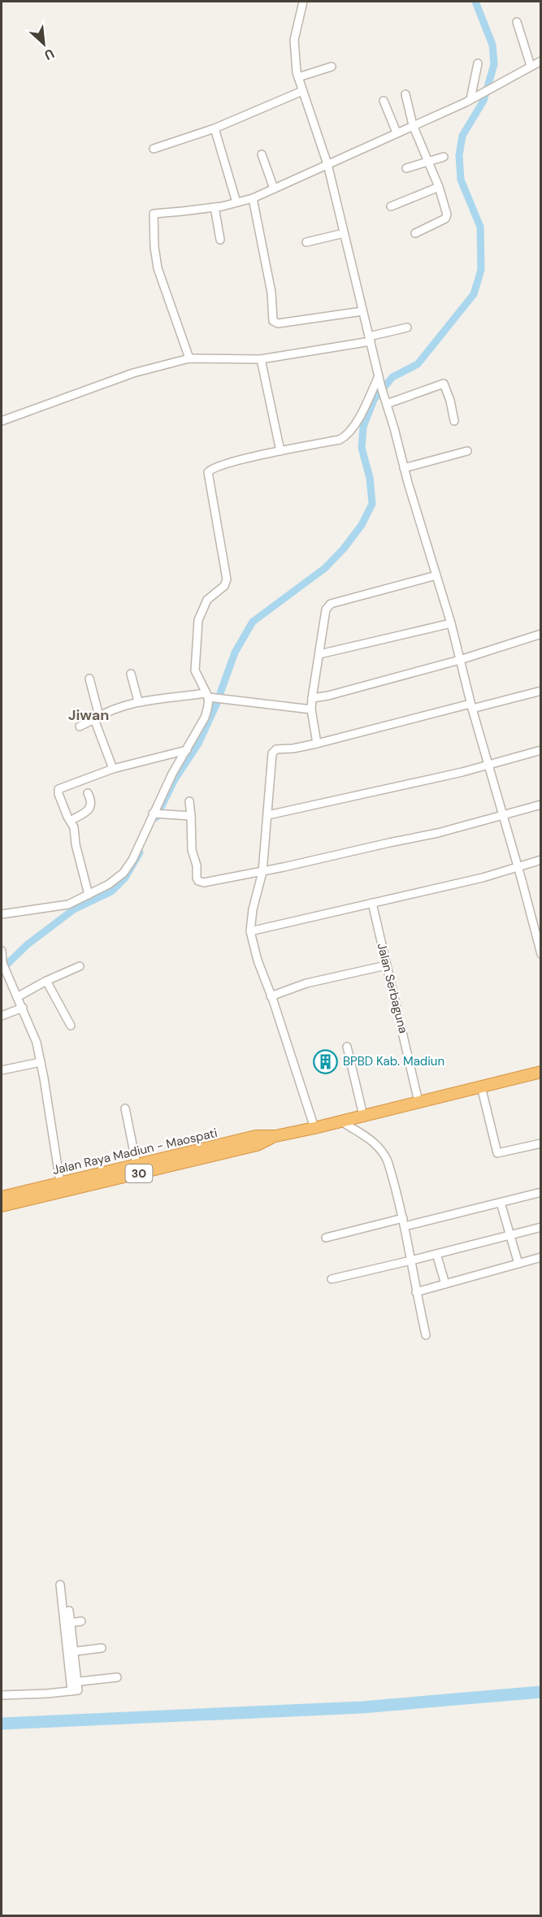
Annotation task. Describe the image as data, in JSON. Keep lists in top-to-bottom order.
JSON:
{
  "streets": {
    "highway": ["Jalan Raya Madiun - Maospati", "30"],
    "street": ["Jalan Serbaguna"]
  },
  "crossings": [
    ["Jalan Serbaguna", "Jalan Raya Madiun - Maospati"]
  ],
  "districts": ["Jiwan"],
  "places": {
    "building": ["BPBD Kab. Madiun"]
  },
  "north": "bottom right"
}
